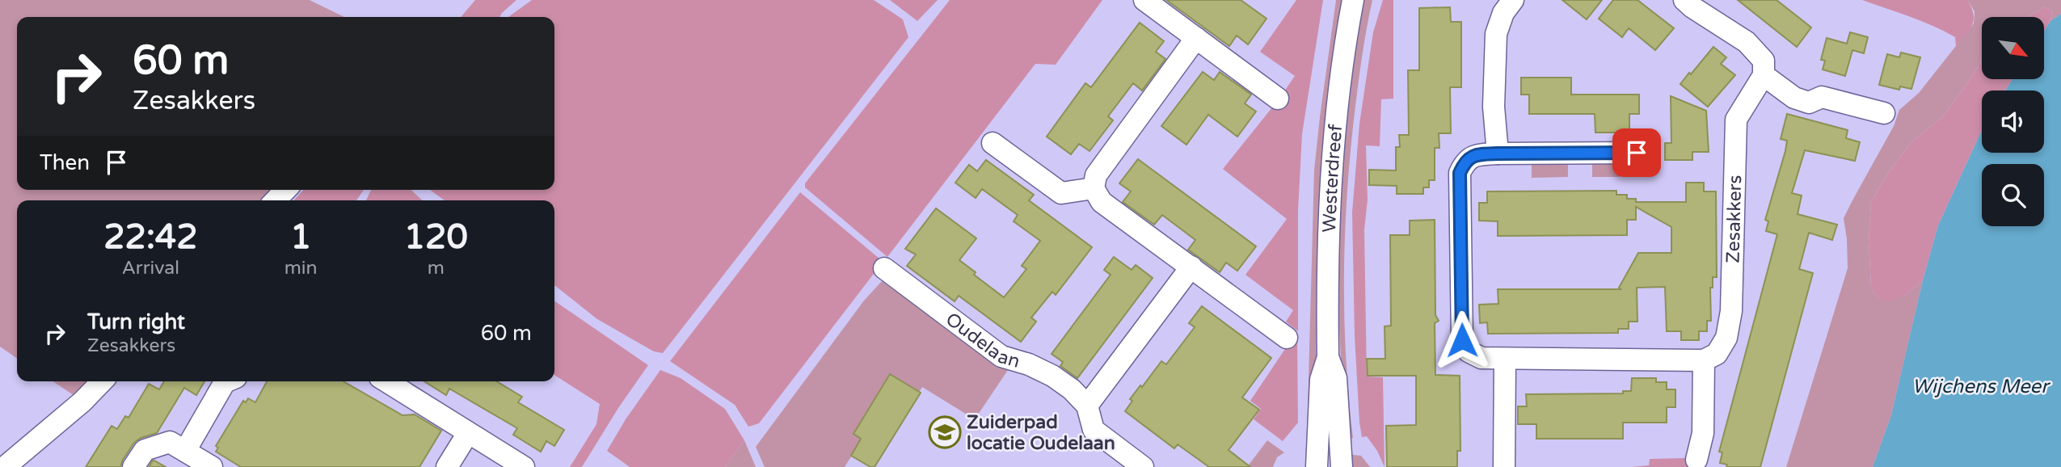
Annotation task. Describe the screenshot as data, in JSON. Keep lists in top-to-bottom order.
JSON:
{
  "streets": {
    "street": ["Westerdreef", "Zesakkers", "Oudelaan"]
  },
  "water": ["Wijchens Meer"],
  "places": {
    "school or university": ["Zuiderpad locatie Oudelaan"]
  },
  "north": "bottom right",
  "page": {
    "turn": ["60 m", "Zesakkers"],
    "then": "Then",
    "eta": [
      "22:42",
      "Arrival",
      "1",
      "min",
      "120",
      "m"
    ],
    "list": [
      {
        "name": "Turn right",
        "note": "Zesakkers",
        "value": "60 m"
      }
    ]
  }
}
